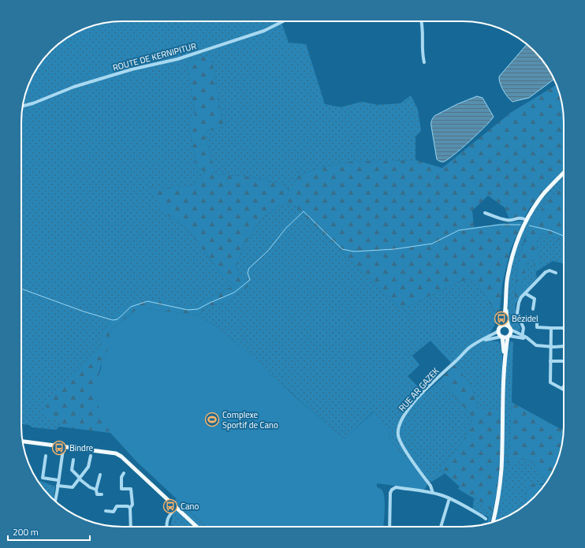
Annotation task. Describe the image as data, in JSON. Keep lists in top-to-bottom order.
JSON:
{
  "streets": {
    "street": ["ROUTE DE KERNIPITUR", "RUE AR GAZEK"]
  },
  "places": {
    "bus stop": ["Bézidel", "Bindre", "Cano"],
    "sports": ["Complexe Sportif de Cano"]
  },
  "scale_bar": "200 m"
}
